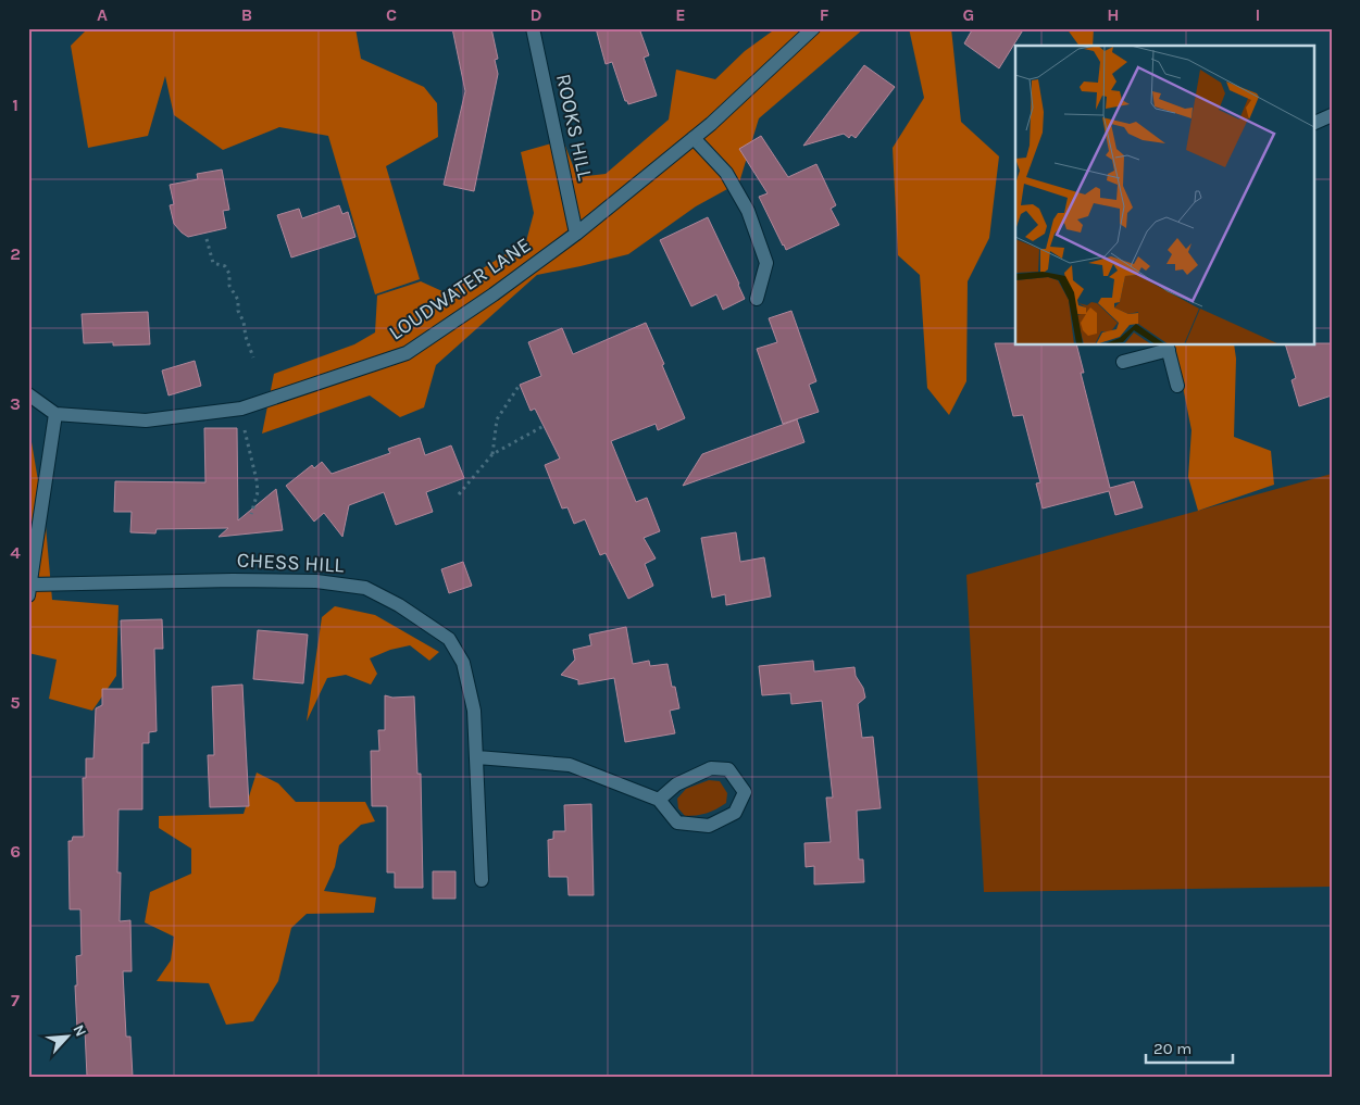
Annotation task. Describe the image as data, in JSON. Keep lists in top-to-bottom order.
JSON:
{
  "streets": {
    "street": ["ROOKS HILL", "LOUDWATER LANE", "CHESS HILL"]
  },
  "crossings": [
    ["ROOKS HILL", "LOUDWATER LANE"]
  ],
  "scale_bar": "20 m",
  "north": "top right",
  "grid": {
    "columns": [
      "A",
      "B",
      "C",
      "D",
      "E",
      "F",
      "G",
      "H",
      "I"
    ],
    "rows": [
      "1",
      "2",
      "3",
      "4",
      "5",
      "6",
      "7"
    ]
  }
}
